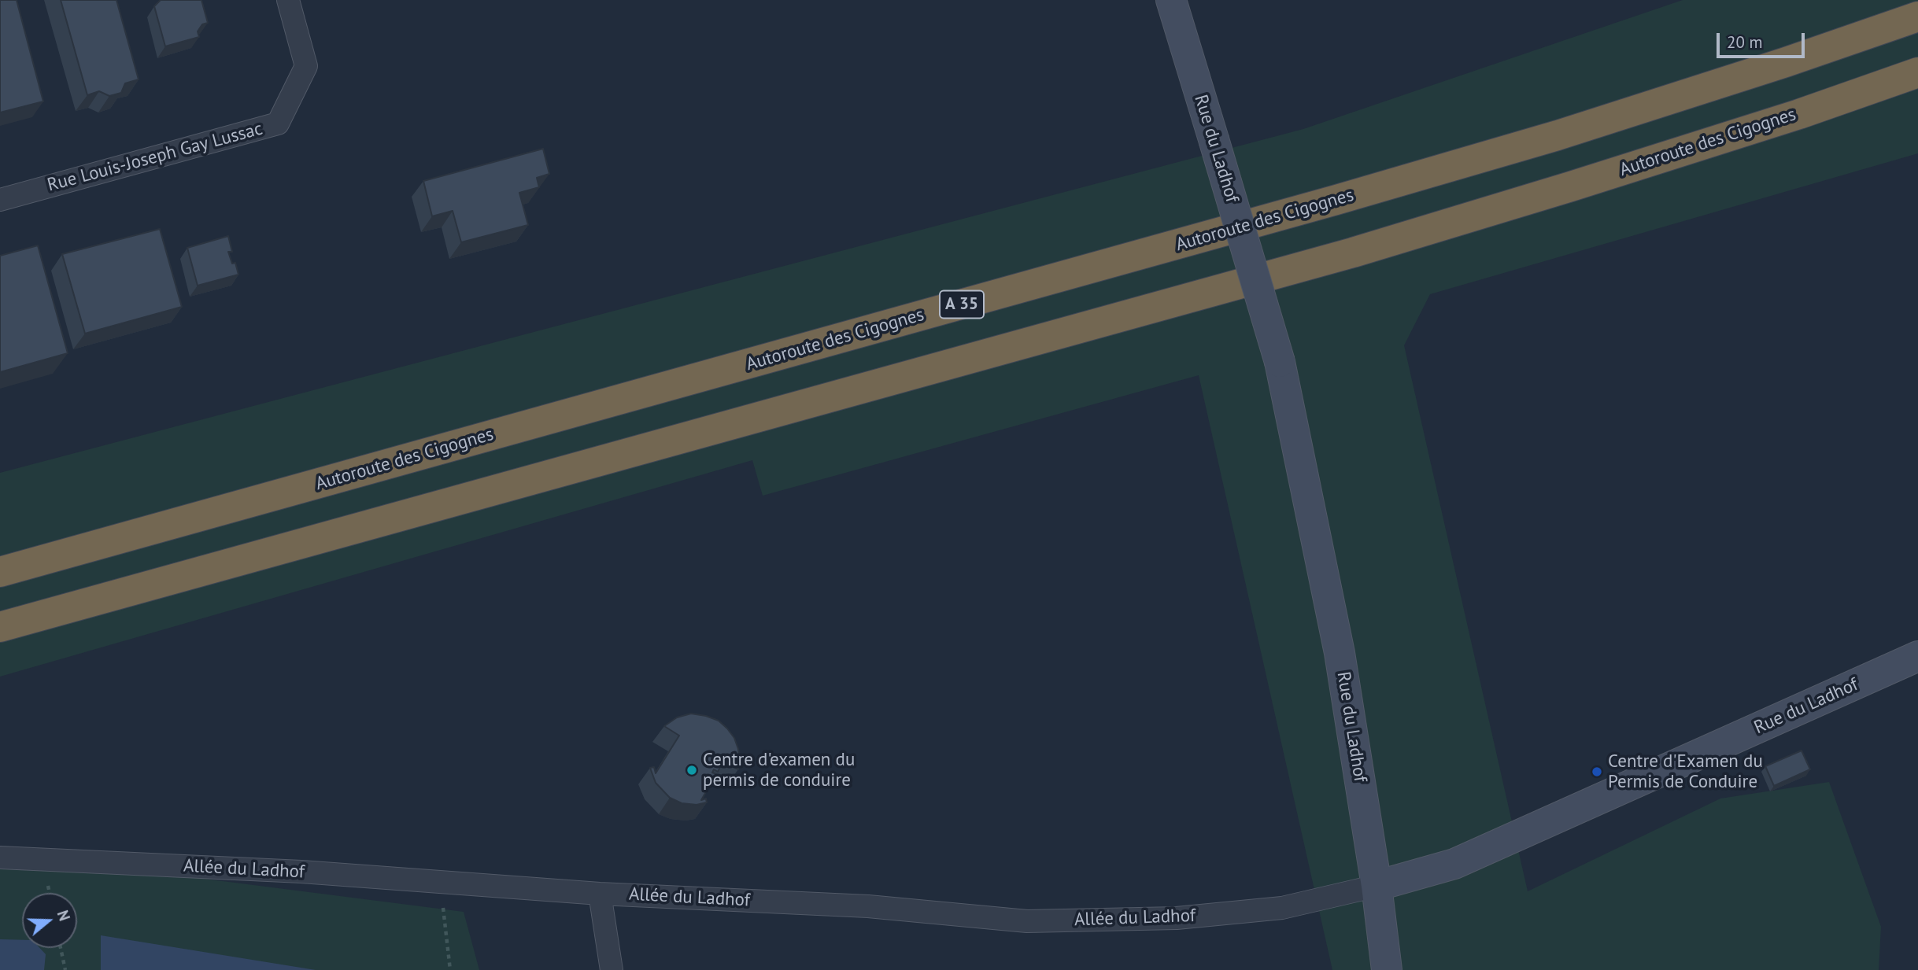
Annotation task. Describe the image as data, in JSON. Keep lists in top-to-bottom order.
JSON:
{
  "streets": {
    "highway": ["Autoroute des Cigognes", "A 35"],
    "main road": ["Rue du Ladhof"],
    "street": ["Rue Louis-Joseph Gay Lussac", "Allée du Ladhof"]
  },
  "crossings": [
    ["Rue du Ladhof", "Allée du Ladhof"]
  ],
  "places": ["Centre d'examen du permis de conduire", "Centre d'Examen du Permis de Conduire"],
  "scale_bar": "20 m",
  "north": "right"
}
